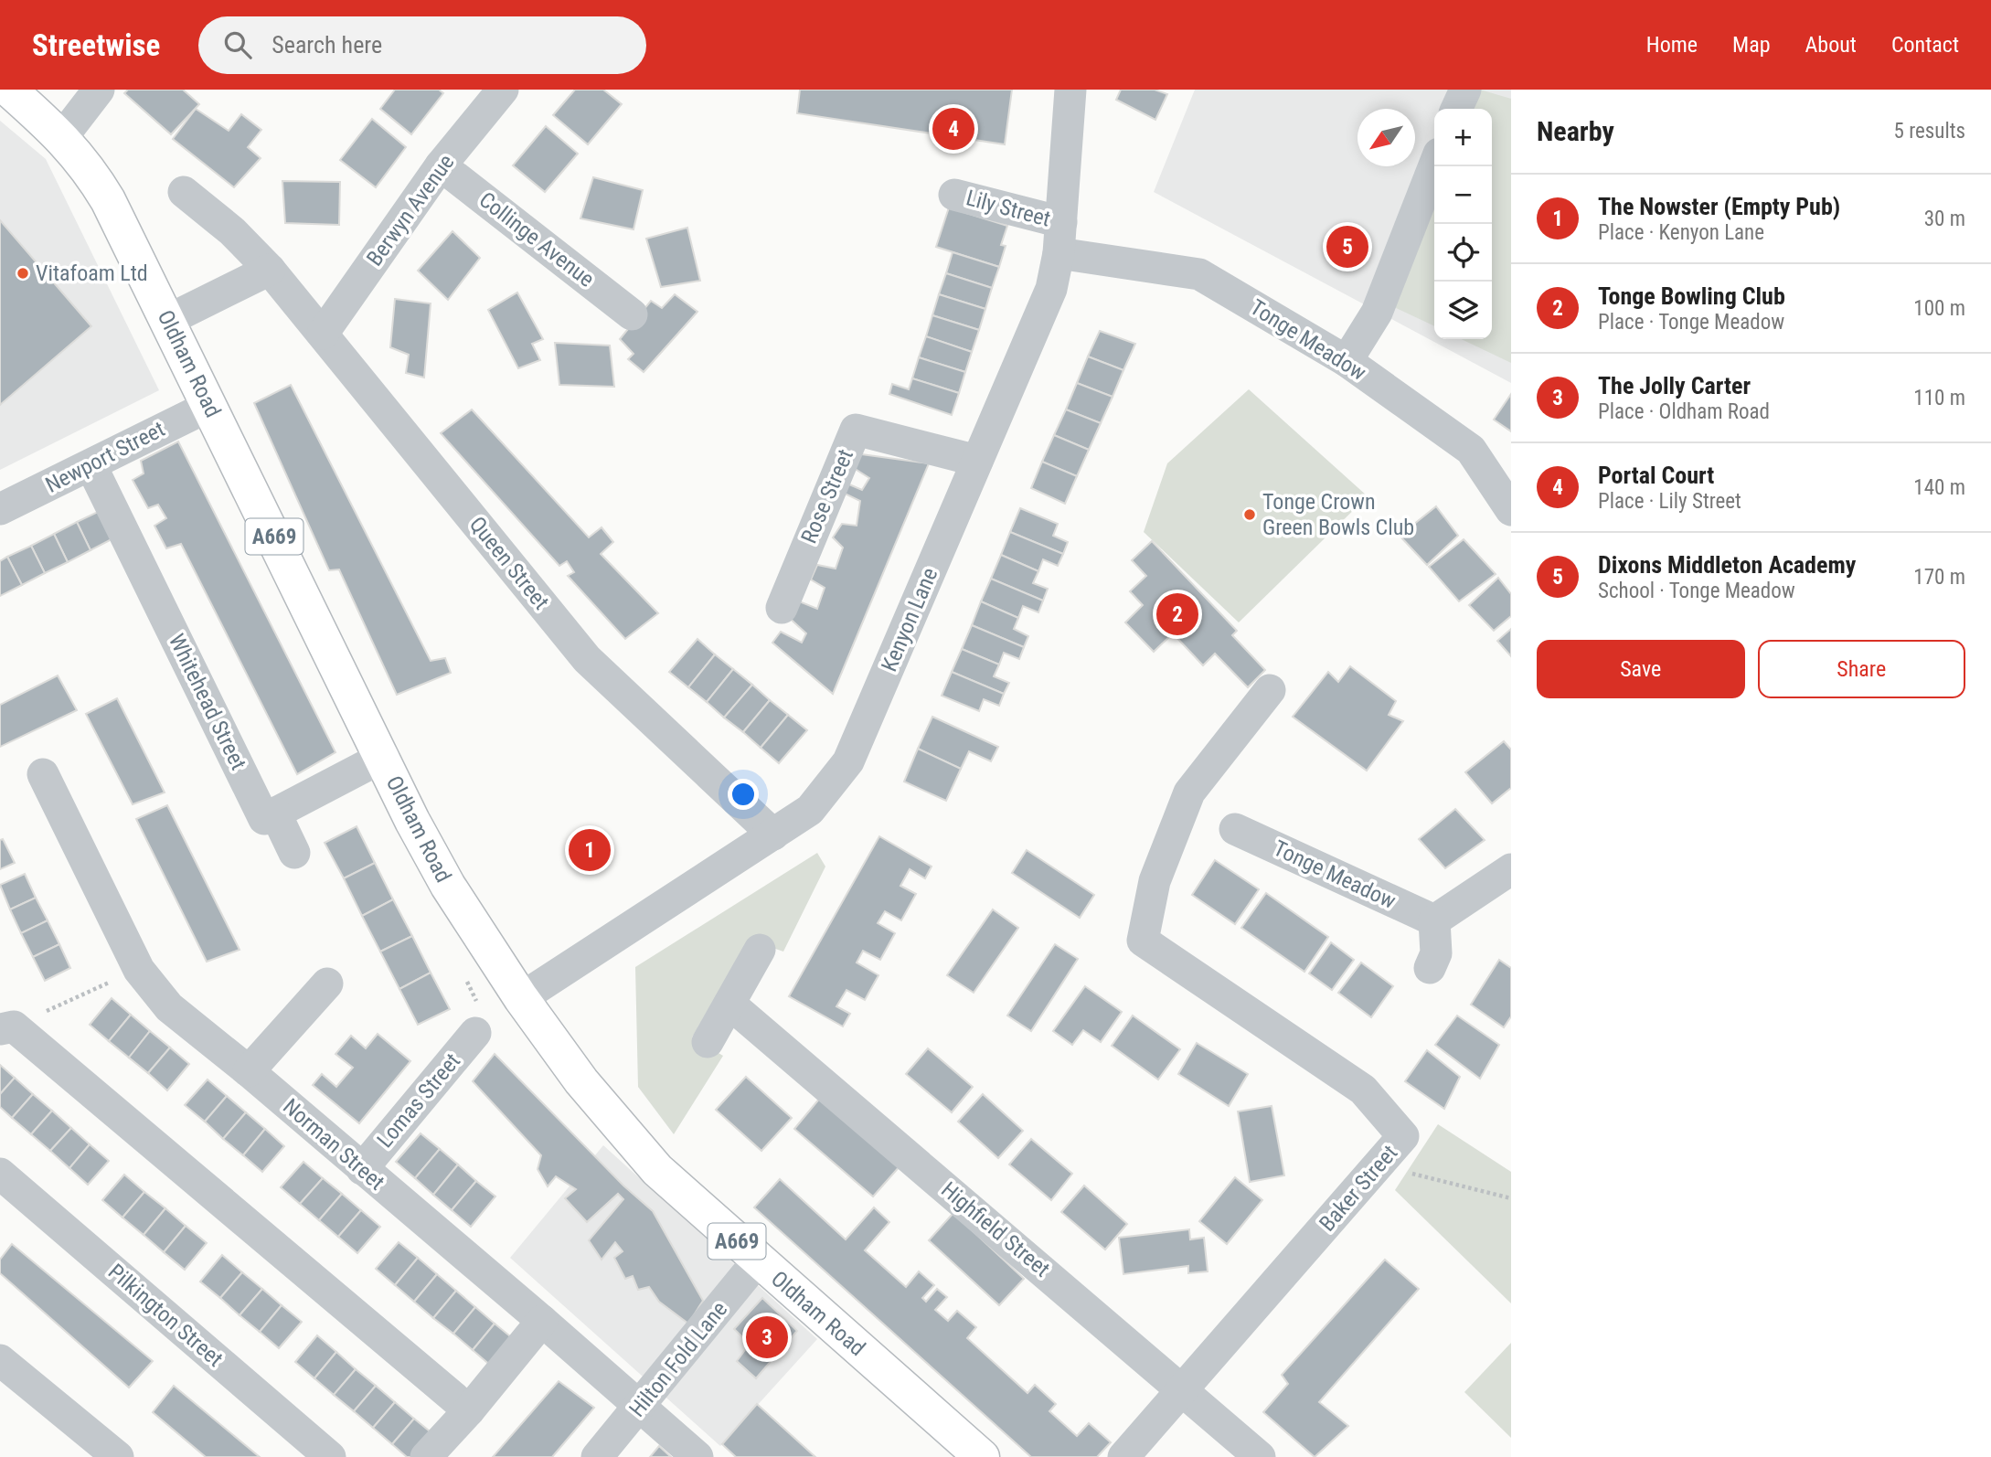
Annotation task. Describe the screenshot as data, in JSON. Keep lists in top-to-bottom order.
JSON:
{
  "streets": {
    "main road": ["Oldham Road", "A669"],
    "street": [
      "Lily Street",
      "Berwyn Avenue",
      "Collinge Avenue",
      "Tonge Meadow",
      "Newport Street",
      "Rose Street",
      "Queen Street",
      "Kenyon Lane",
      "Whitehead Street",
      "Lomas Street",
      "Norman Street",
      "Baker Street",
      "Highfield Street",
      "Pilkington Street",
      "Hilton Fold Lane"
    ]
  },
  "crossings": [
    ["Lily Street", "Tonge Meadow"],
    ["Lily Street", "Kenyon Lane"],
    ["Berwyn Avenue", "Collinge Avenue"],
    ["Berwyn Avenue", "Queen Street"],
    ["Tonge Meadow", "Kenyon Lane"],
    ["Oldham Road", "Newport Street"],
    ["Oldham Road", "Kenyon Lane"],
    ["Oldham Road", "Hilton Fold Lane"],
    ["Newport Street", "Whitehead Street"],
    ["Rose Street", "Kenyon Lane"],
    ["Queen Street", "Kenyon Lane"],
    ["Lomas Street", "Norman Street"],
    ["Norman Street", "Hilton Fold Lane"],
    ["Baker Street", "Highfield Street"]
  ],
  "places": ["Vitafoam Ltd", "Tonge Crown Green Bowls Club"],
  "north": "bottom left",
  "page": {
    "header": "Streetwise",
    "search": "Search here",
    "nav": [
      "Home",
      "Map",
      "About",
      "Contact"
    ],
    "heading": ["Nearby", "5 results"],
    "pins": [
      "4",
      "5",
      "2",
      "1",
      "3"
    ],
    "map_buttons": ["+", "−"],
    "list": [
      {
        "mark": "1",
        "name": "The Nowster (Empty Pub)",
        "note": "Place · Kenyon Lane",
        "value": "30 m"
      },
      {
        "mark": "2",
        "name": "Tonge Bowling Club",
        "note": "Place · Tonge Meadow",
        "value": "100 m"
      },
      {
        "mark": "3",
        "name": "The Jolly Carter",
        "note": "Place · Oldham Road",
        "value": "110 m"
      },
      {
        "mark": "4",
        "name": "Portal Court",
        "note": "Place · Lily Street",
        "value": "140 m"
      },
      {
        "mark": "5",
        "name": "Dixons Middleton Academy",
        "note": "School · Tonge Meadow",
        "value": "170 m"
      }
    ],
    "buttons": ["Save", "Share"]
  }
}
